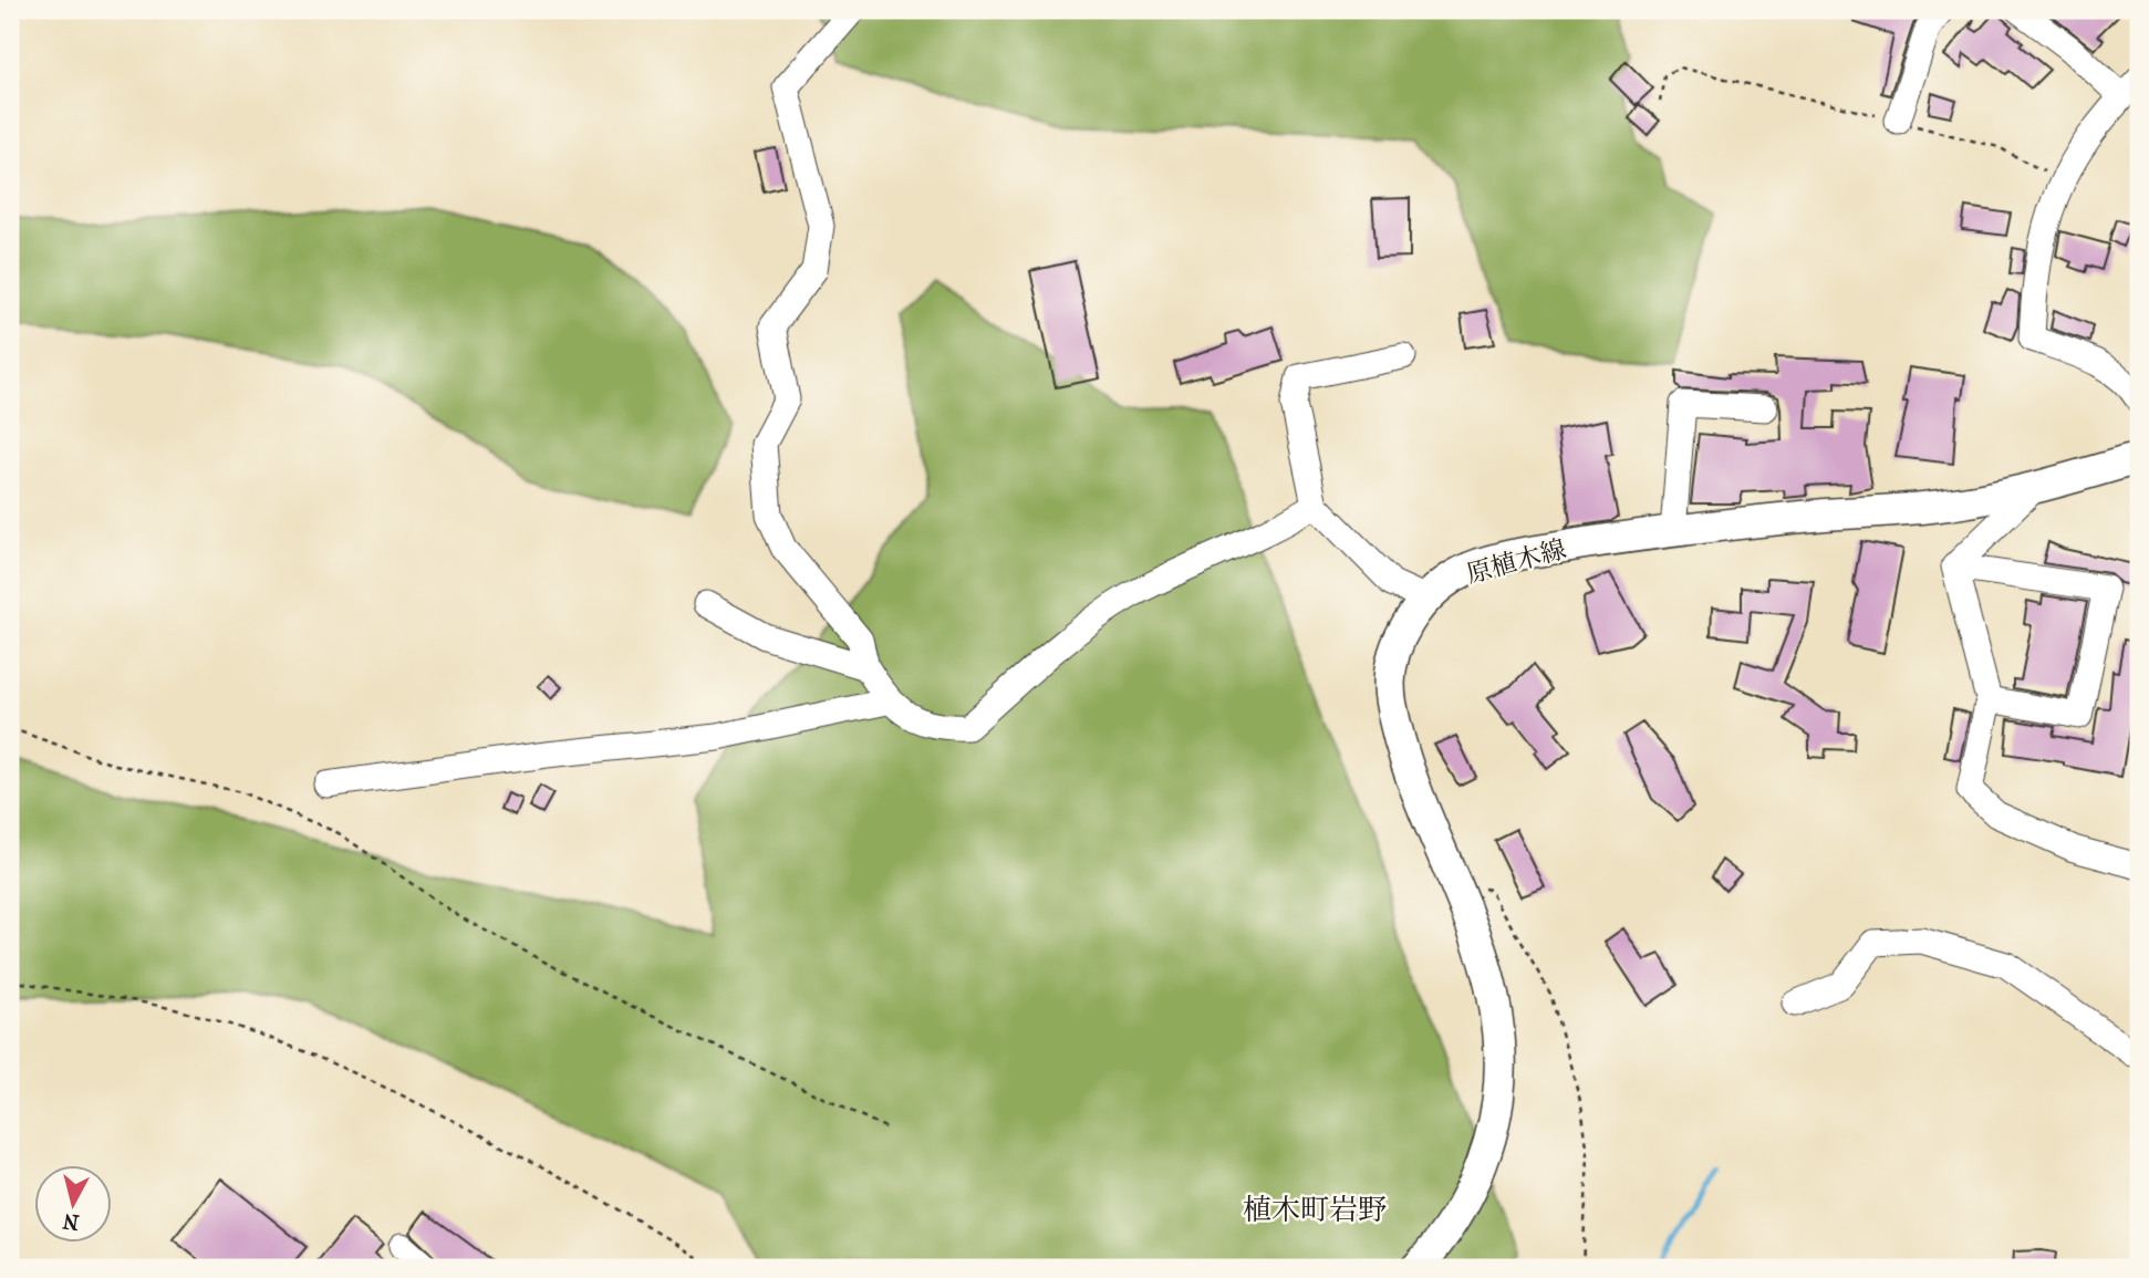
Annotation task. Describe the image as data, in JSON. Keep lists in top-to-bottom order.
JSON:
{
  "streets": {
    "main road": ["原植木線"]
  },
  "districts": ["植木町岩野"],
  "north": "bottom"
}
